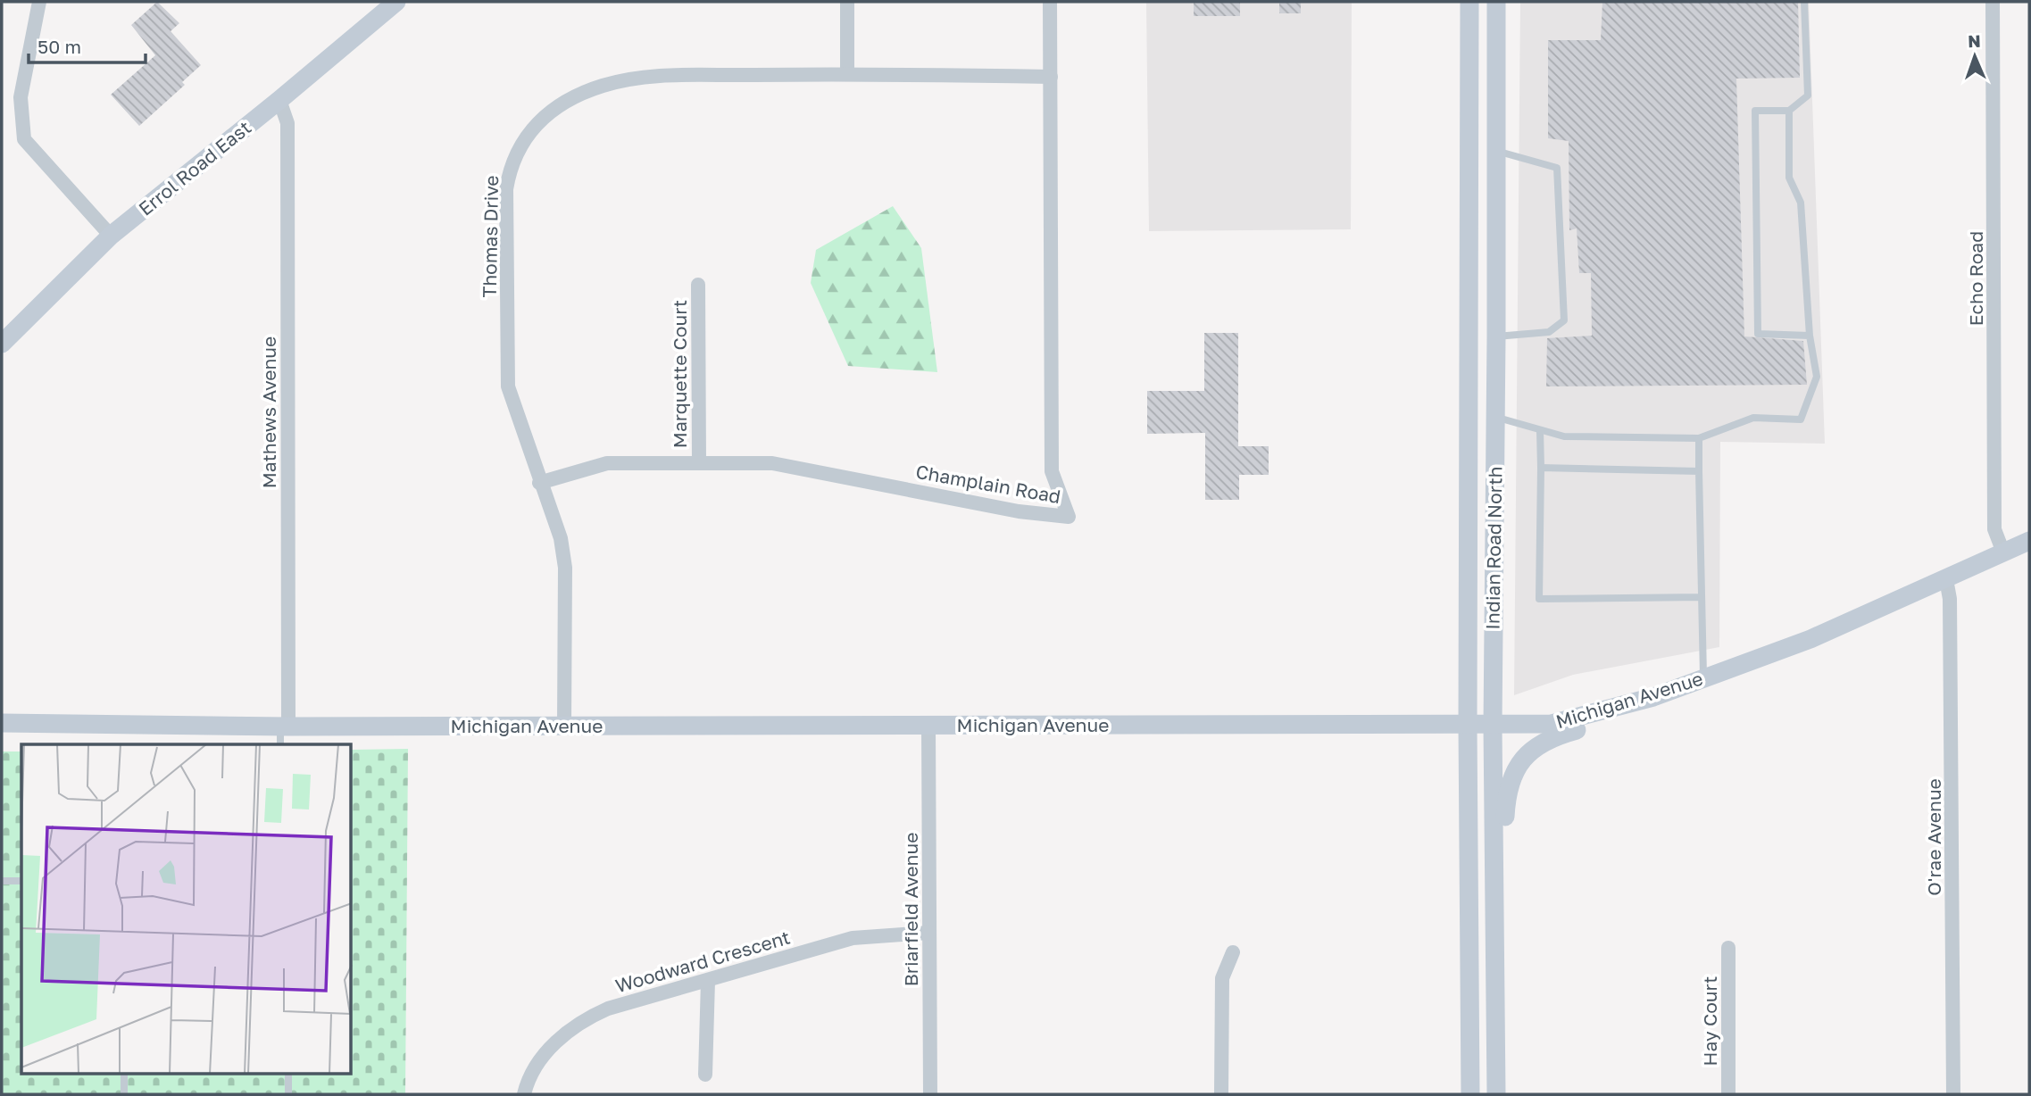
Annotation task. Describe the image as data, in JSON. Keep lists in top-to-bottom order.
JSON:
{
  "streets": {
    "main road": ["Errol Road East", "Indian Road North", "Michigan Avenue"],
    "street": [
      "Thomas Drive",
      "Echo Road",
      "Marquette Court",
      "Mathews Avenue",
      "Champlain Road",
      "O'rae Avenue",
      "Briarfield Avenue",
      "Woodward Crescent",
      "Hay Court"
    ]
  },
  "crossings": [
    ["Errol Road East", "Mathews Avenue"],
    ["Thomas Drive", "Champlain Road"],
    ["Thomas Drive", "Michigan Avenue"],
    ["Echo Road", "Michigan Avenue"],
    ["Marquette Court", "Champlain Road"],
    ["Mathews Avenue", "Michigan Avenue"],
    ["Indian Road North", "Michigan Avenue"],
    ["Michigan Avenue", "O'rae Avenue"],
    ["Michigan Avenue", "Briarfield Avenue"],
    ["Briarfield Avenue", "Woodward Crescent"]
  ],
  "scale_bar": "50 m",
  "north": "top"
}
